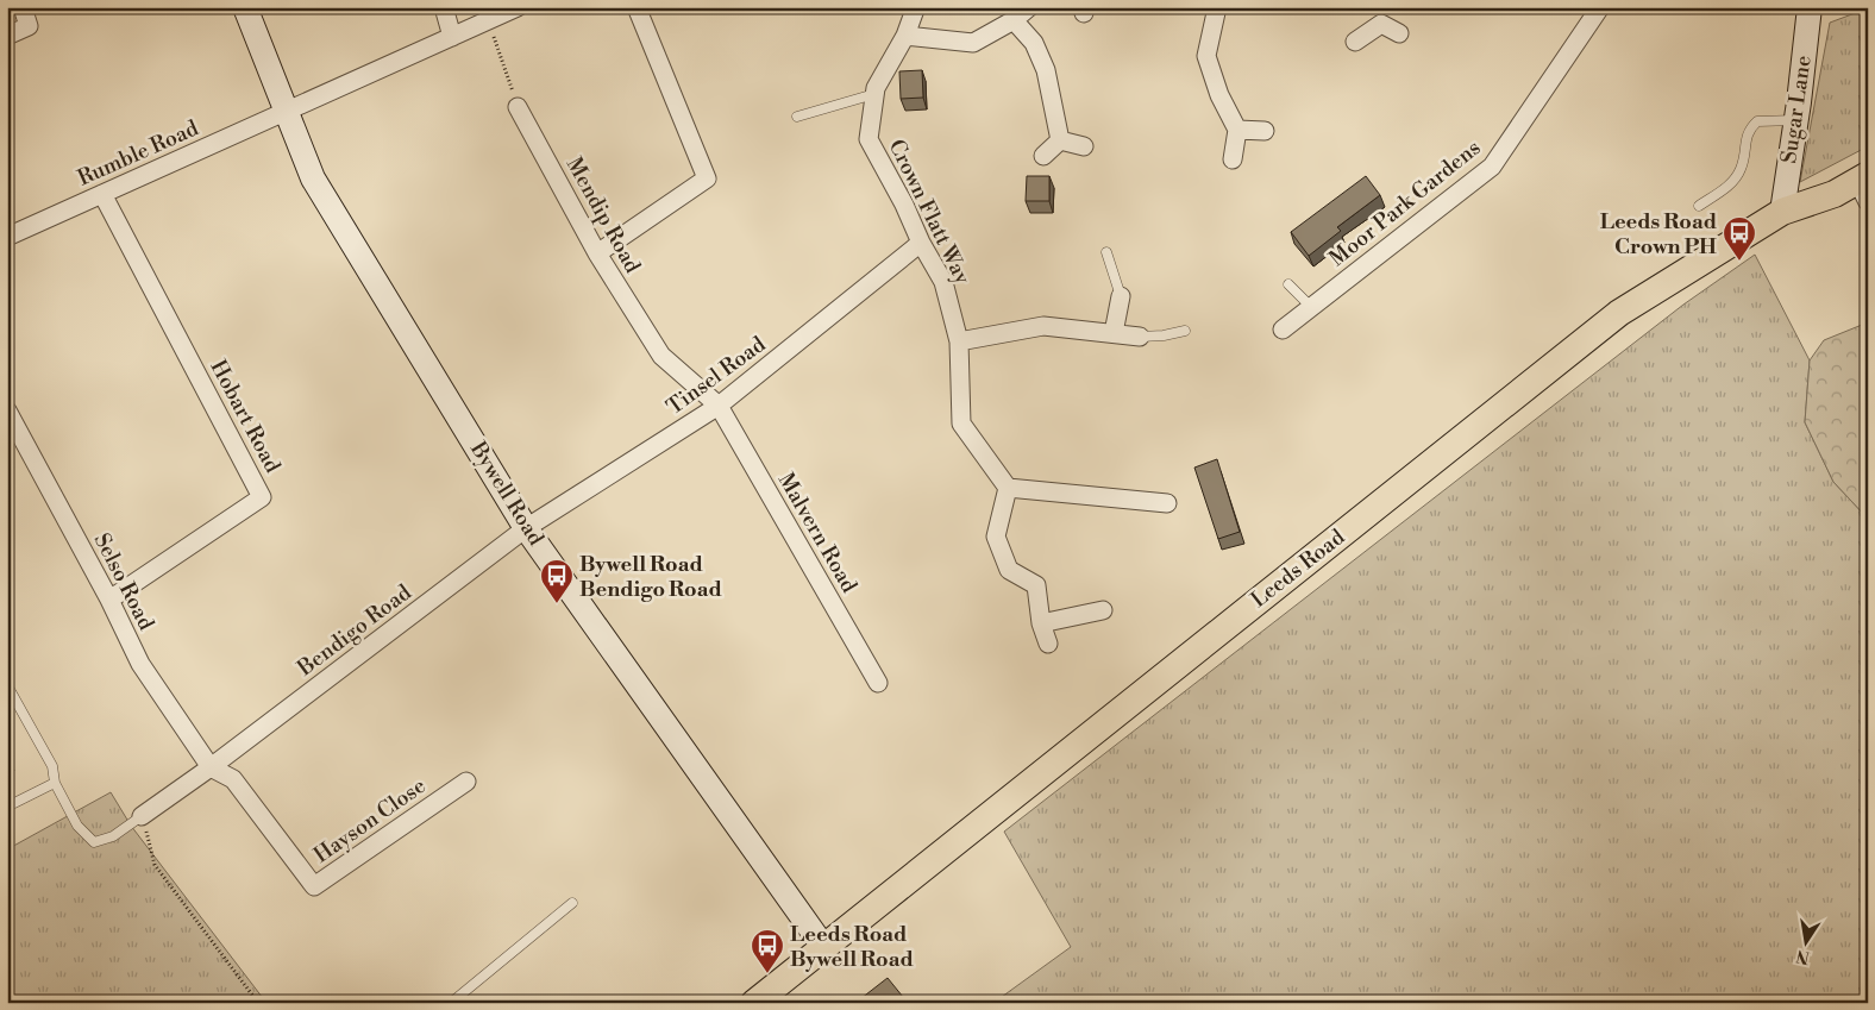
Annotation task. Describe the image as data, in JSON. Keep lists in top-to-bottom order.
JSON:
{
  "streets": {
    "main road": ["Leeds Road"],
    "street": [
      "Sugar Lane",
      "Rumble Road",
      "Moor Park Gardens",
      "Crown Flatt Way",
      "Mendip Road",
      "Tinsel Road",
      "Hobart Road",
      "Bywell Road",
      "Malvern Road",
      "Selso Road",
      "Bendigo Road",
      "Hayson Close"
    ]
  },
  "crossings": [
    ["Sugar Lane", "Leeds Road"],
    ["Rumble Road", "Hobart Road"],
    ["Rumble Road", "Bywell Road"],
    ["Crown Flatt Way", "Tinsel Road"],
    ["Mendip Road", "Tinsel Road"],
    ["Mendip Road", "Malvern Road"],
    ["Tinsel Road", "Bywell Road"],
    ["Tinsel Road", "Malvern Road"],
    ["Tinsel Road", "Bendigo Road"],
    ["Hobart Road", "Selso Road"],
    ["Bywell Road", "Leeds Road"],
    ["Bywell Road", "Bendigo Road"],
    ["Selso Road", "Bendigo Road"],
    ["Selso Road", "Hayson Close"],
    ["Bendigo Road", "Hayson Close"]
  ],
  "places": {
    "bus stop": ["Leeds Road Crown PH", "Bywell Road Bendigo Road", "Leeds Road Bywell Road"]
  },
  "north": "bottom"
}
